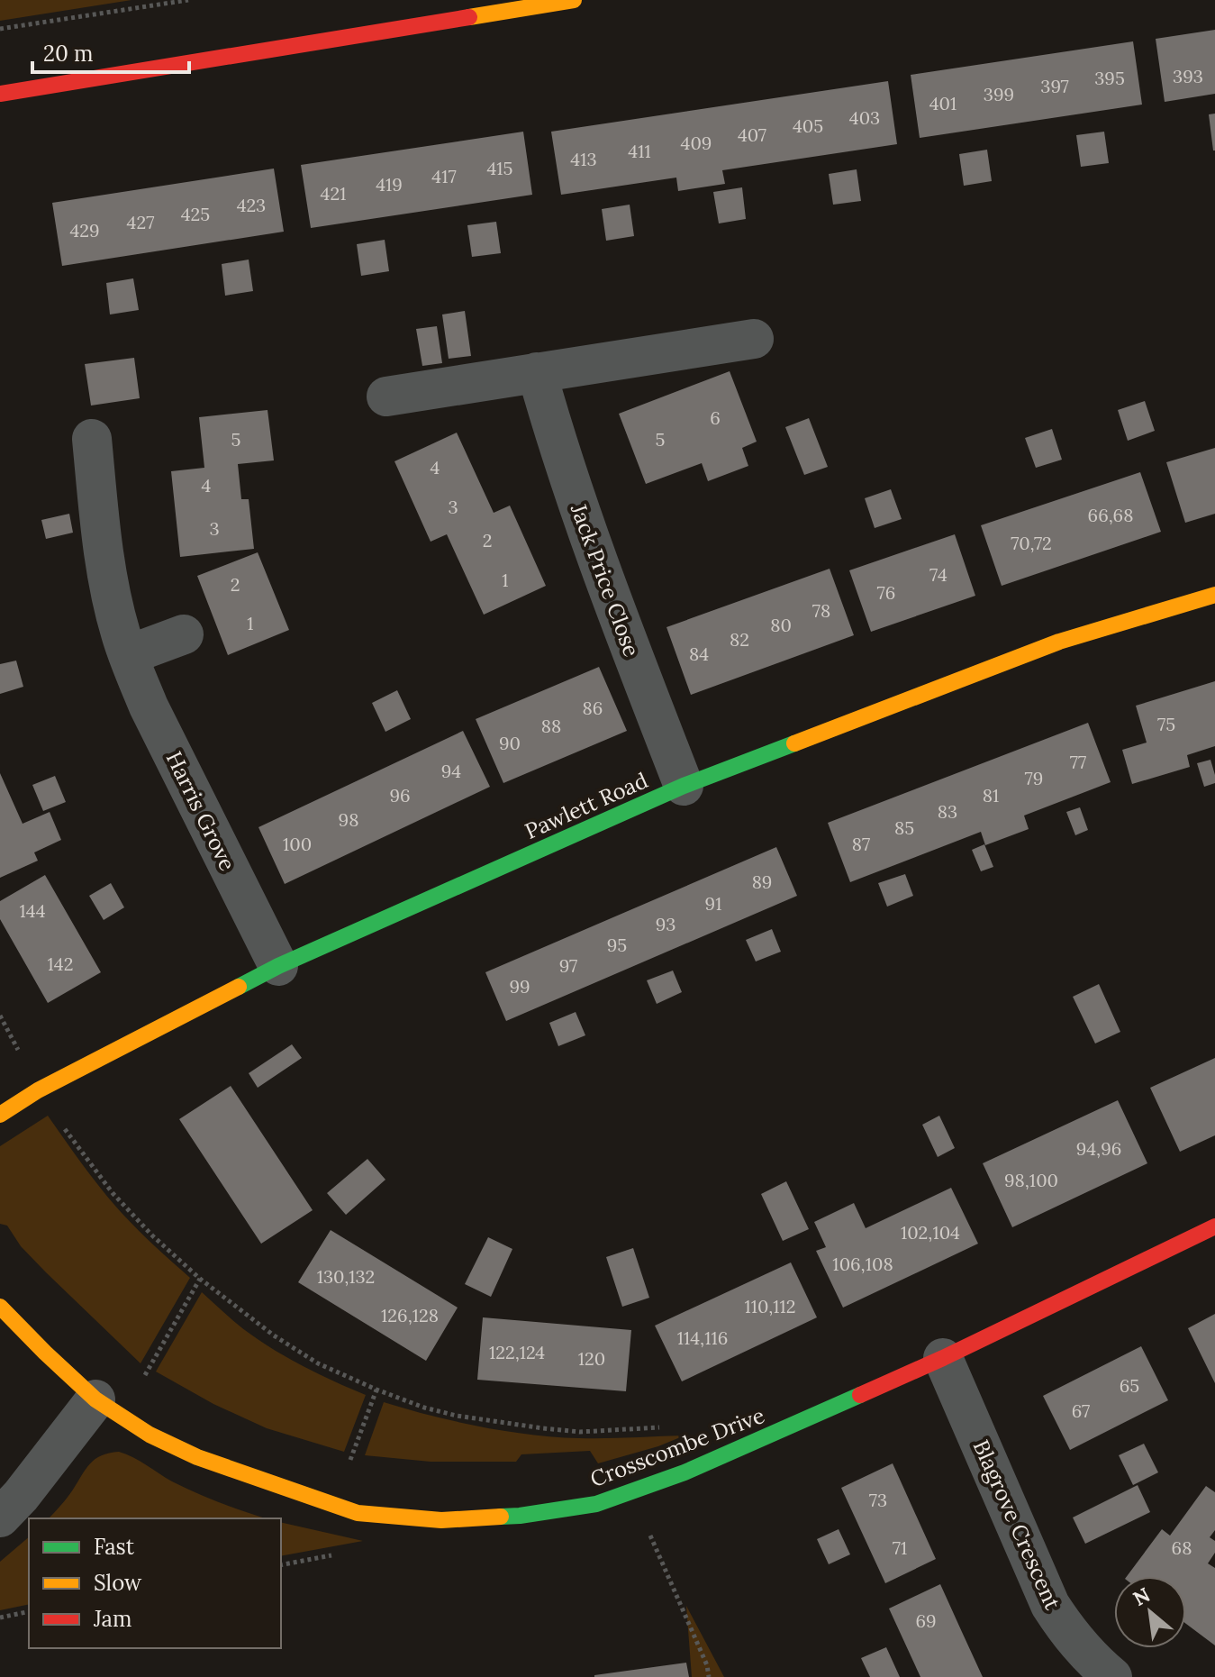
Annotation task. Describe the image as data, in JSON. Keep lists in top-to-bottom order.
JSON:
{
  "streets": {
    "street": [
      "Jack Price Close",
      "Pawlett Road",
      "Harris Grove",
      "Crosscombe Drive",
      "Blagrove Crescent"
    ]
  },
  "crossings": [
    ["Jack Price Close", "Pawlett Road"],
    ["Pawlett Road", "Harris Grove"],
    ["Crosscombe Drive", "Blagrove Crescent"]
  ],
  "house_numbers": [
    "393",
    "395",
    "397",
    "399",
    "401",
    "403",
    "405",
    "407",
    "409",
    "411",
    "413",
    "415",
    "417",
    "419",
    "421",
    "423",
    "425",
    "427",
    "429",
    "6",
    "5",
    "5",
    "4",
    "4",
    "3",
    "66,68",
    "3",
    "2",
    "70,72",
    "74",
    "1",
    "2",
    "76",
    "78",
    "1",
    "80",
    "82",
    "84",
    "86",
    "75",
    "88",
    "90",
    "77",
    "94",
    "79",
    "96",
    "81",
    "83",
    "98",
    "85",
    "100",
    "87",
    "89",
    "91",
    "144",
    "93",
    "95",
    "142",
    "97",
    "99",
    "94,96",
    "98,100",
    "102,104",
    "106,108",
    "130,132",
    "110,112",
    "126,128",
    "114,116",
    "122,124",
    "120",
    "65",
    "67",
    "73",
    "71",
    "68",
    "69"
  ],
  "legend": ["Fast", "Slow", "Jam"],
  "scale_bar": "20 m",
  "north": "top left"
}
